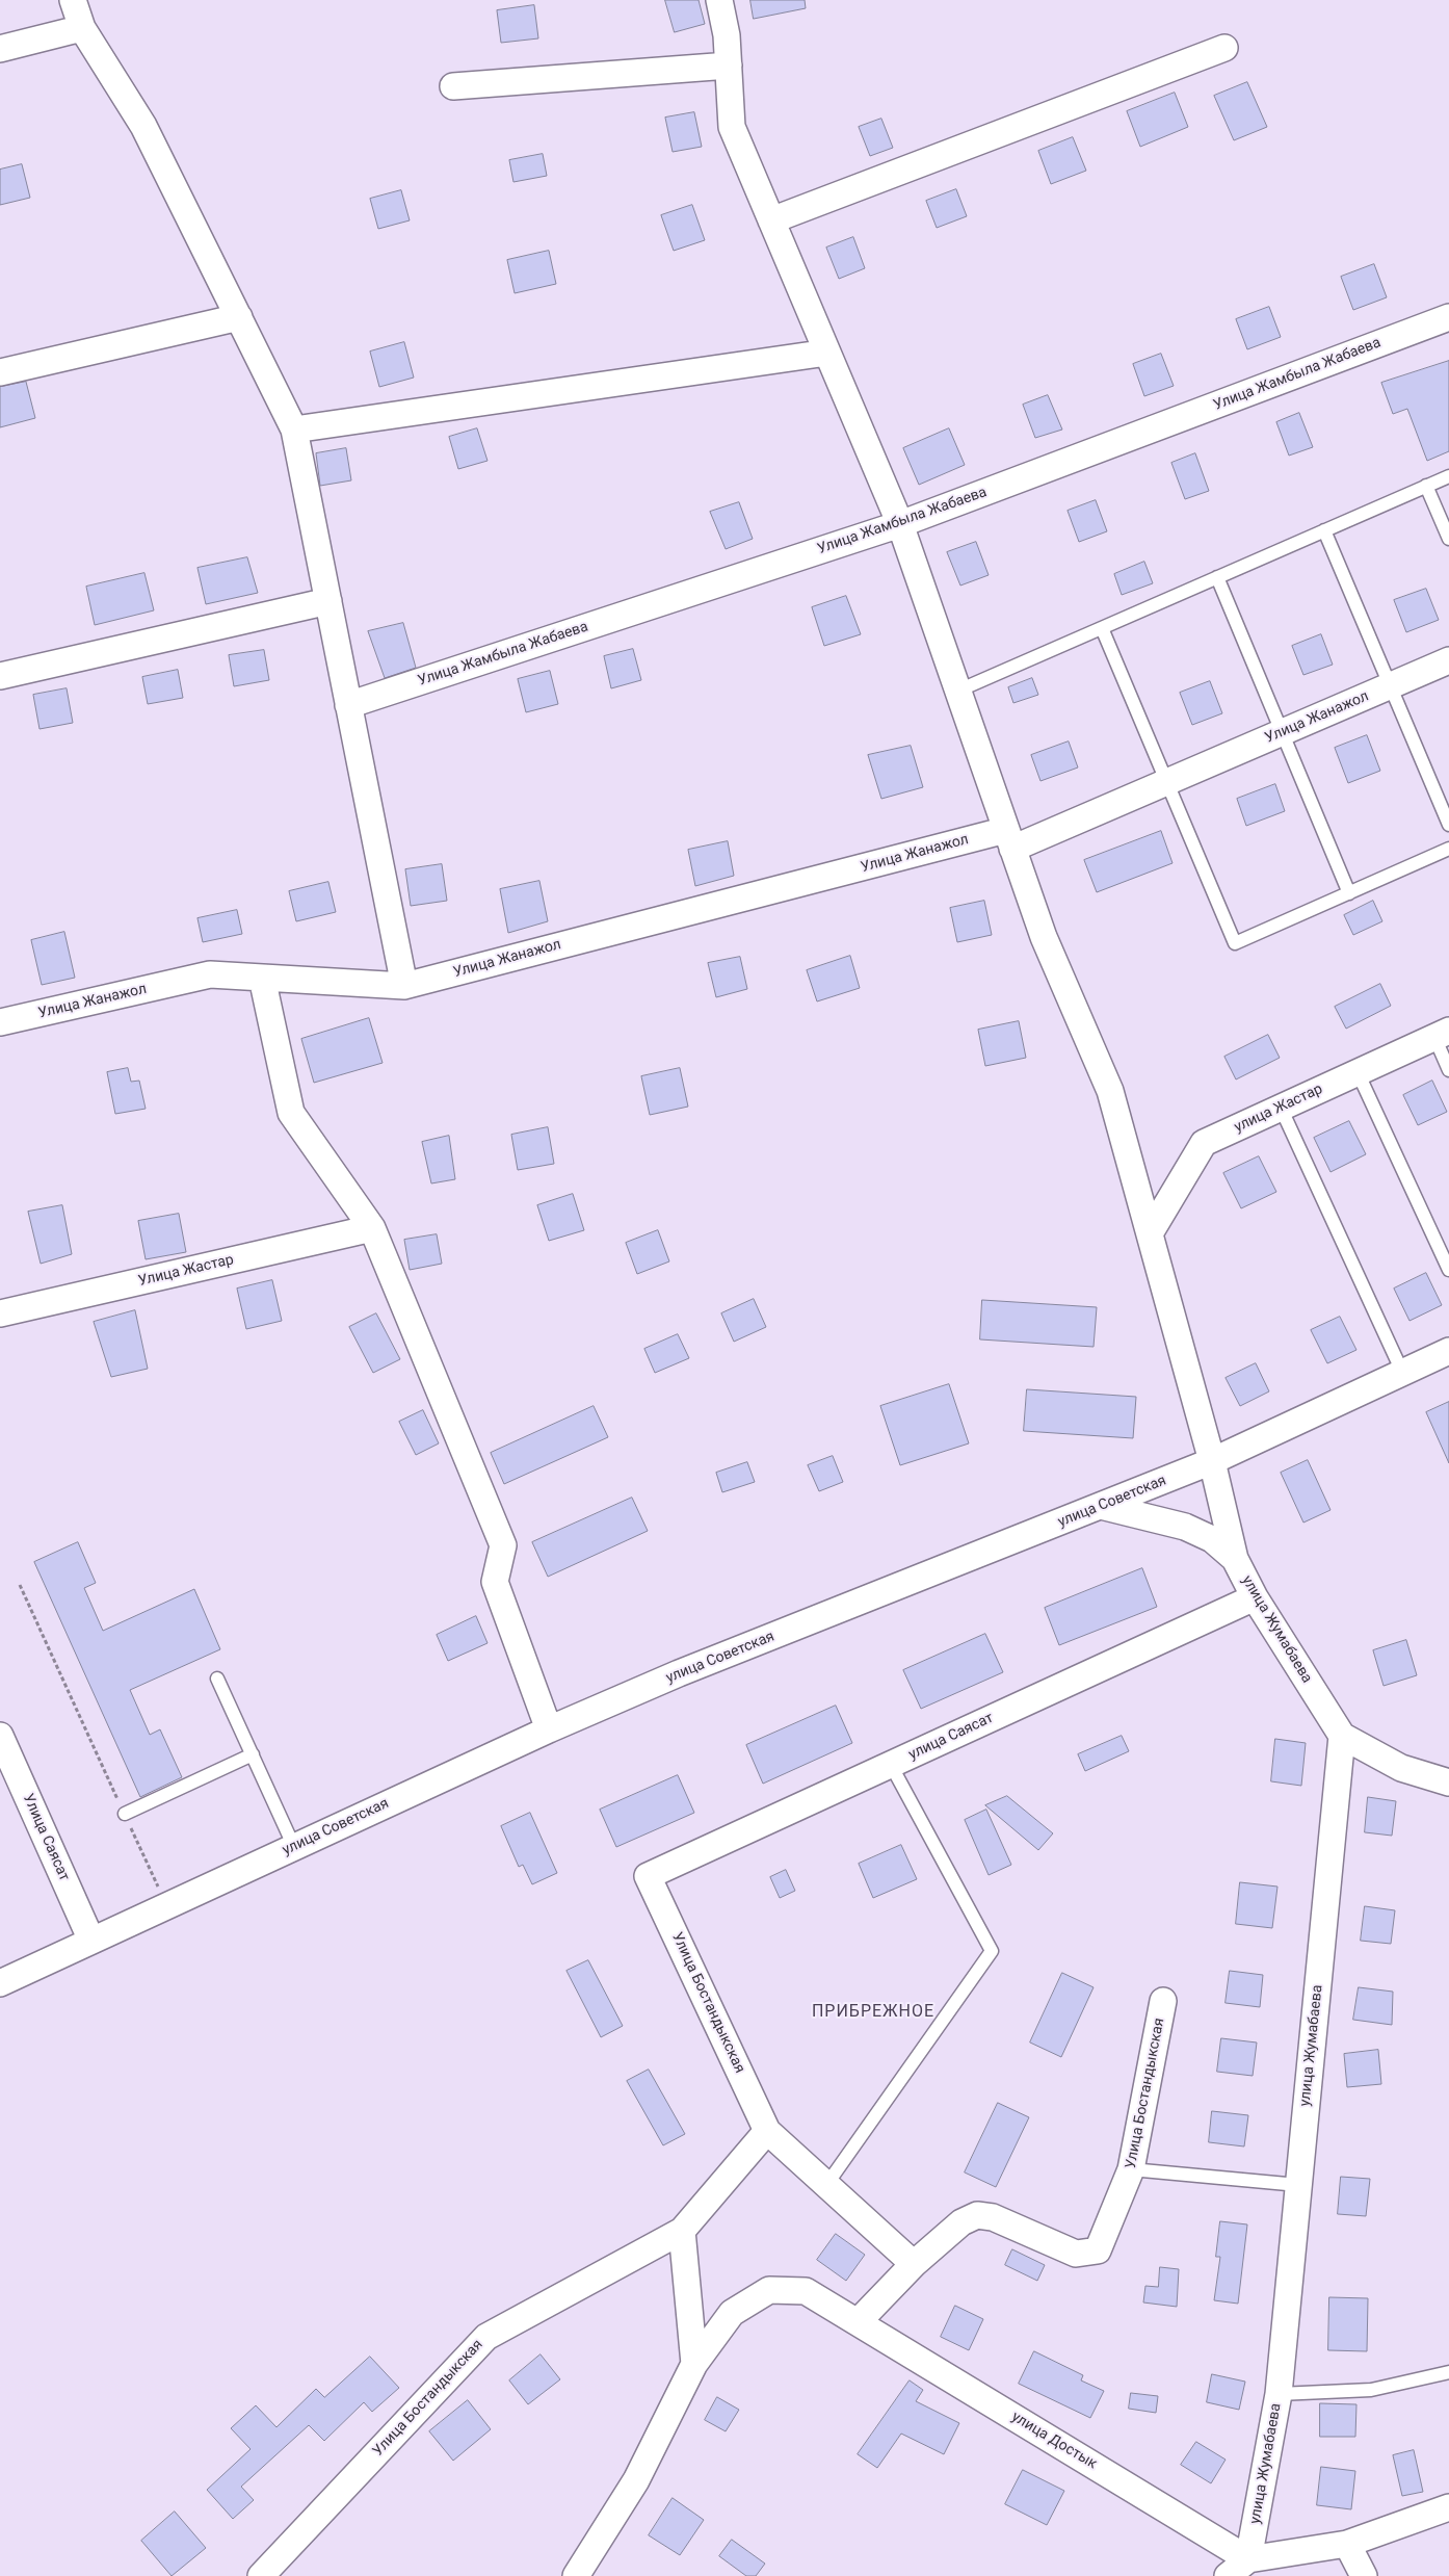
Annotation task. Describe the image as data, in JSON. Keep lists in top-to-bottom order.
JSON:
{
  "streets": {
    "street": [
      "Улица Жамбыла Жабаева",
      "Улица Жанажол",
      "улица Жастар",
      "Улица Жастар",
      "улица Советская",
      "улица Жумабаева",
      "улица Саясат",
      "Улица Саясат",
      "Улица Бостандыкская",
      "улица Достык"
    ]
  },
  "crossings": [
    ["улица Советская", "Улица Саясат"],
    ["улица Жумабаева", "улица Саясат"],
    ["улица Жумабаева", "улица Достык"],
    ["улица Саясат", "Улица Бостандыкская"],
    ["Улица Бостандыкская", "улица Достык"]
  ],
  "districts": ["ПРИБРЕЖНОЕ"]
}
